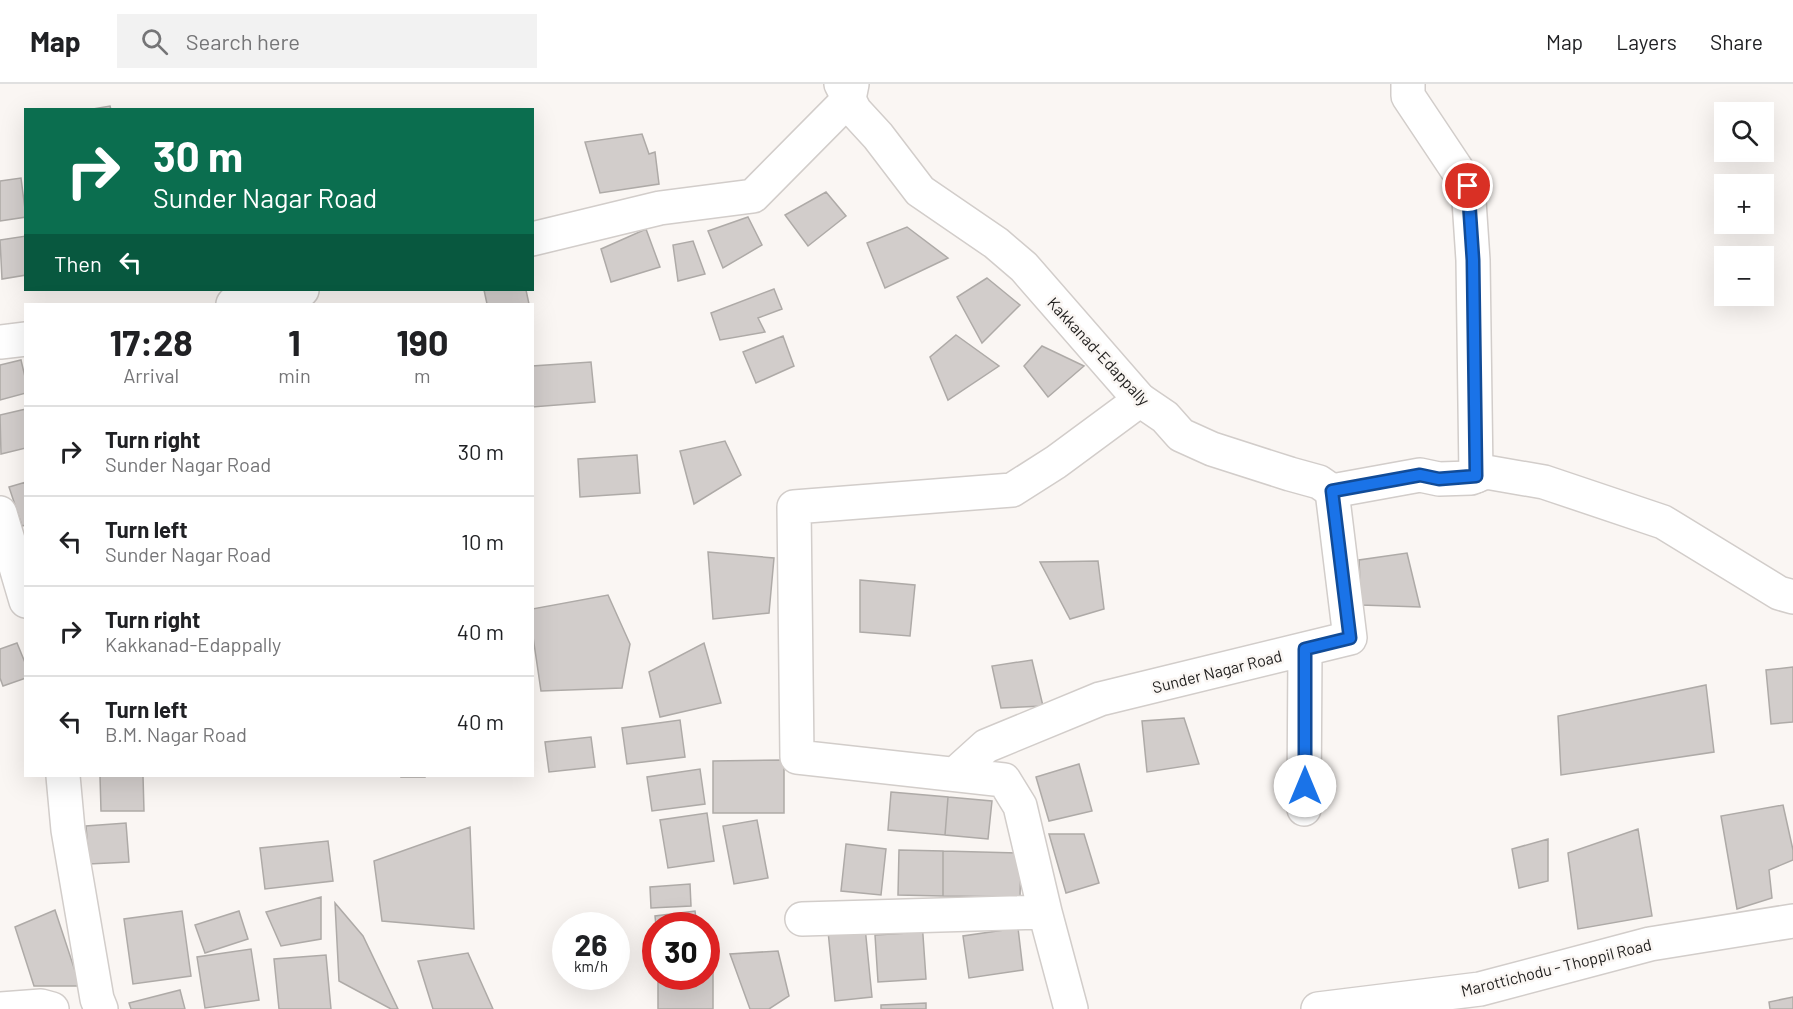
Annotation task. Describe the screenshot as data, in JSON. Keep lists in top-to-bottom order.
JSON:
{
  "streets": {
    "street": ["Kakkanad-Edappally", "Sunder Nagar Road", "Marottichodu - Thoppil Road"]
  },
  "crossings": [
    ["Kakkanad-Edappally", "Sunder Nagar Road"]
  ],
  "page": {
    "header": "Map",
    "search": "Search here",
    "nav": ["Map", "Layers", "Share"],
    "map_buttons": ["+", "−"],
    "turn": ["30 m", "Sunder Nagar Road"],
    "then": "Then",
    "eta": [
      "17:28",
      "Arrival",
      "1",
      "min",
      "190",
      "m"
    ],
    "list": [
      {
        "name": "Turn right",
        "note": "Sunder Nagar Road",
        "value": "30 m"
      },
      {
        "name": "Turn left",
        "note": "Sunder Nagar Road",
        "value": "10 m"
      },
      {
        "name": "Turn right",
        "note": "Kakkanad-Edappally",
        "value": "40 m"
      },
      {
        "name": "Turn left",
        "note": "B.M. Nagar Road",
        "value": "40 m"
      }
    ],
    "speed": "26 km/h",
    "limit": "30"
  }
}
